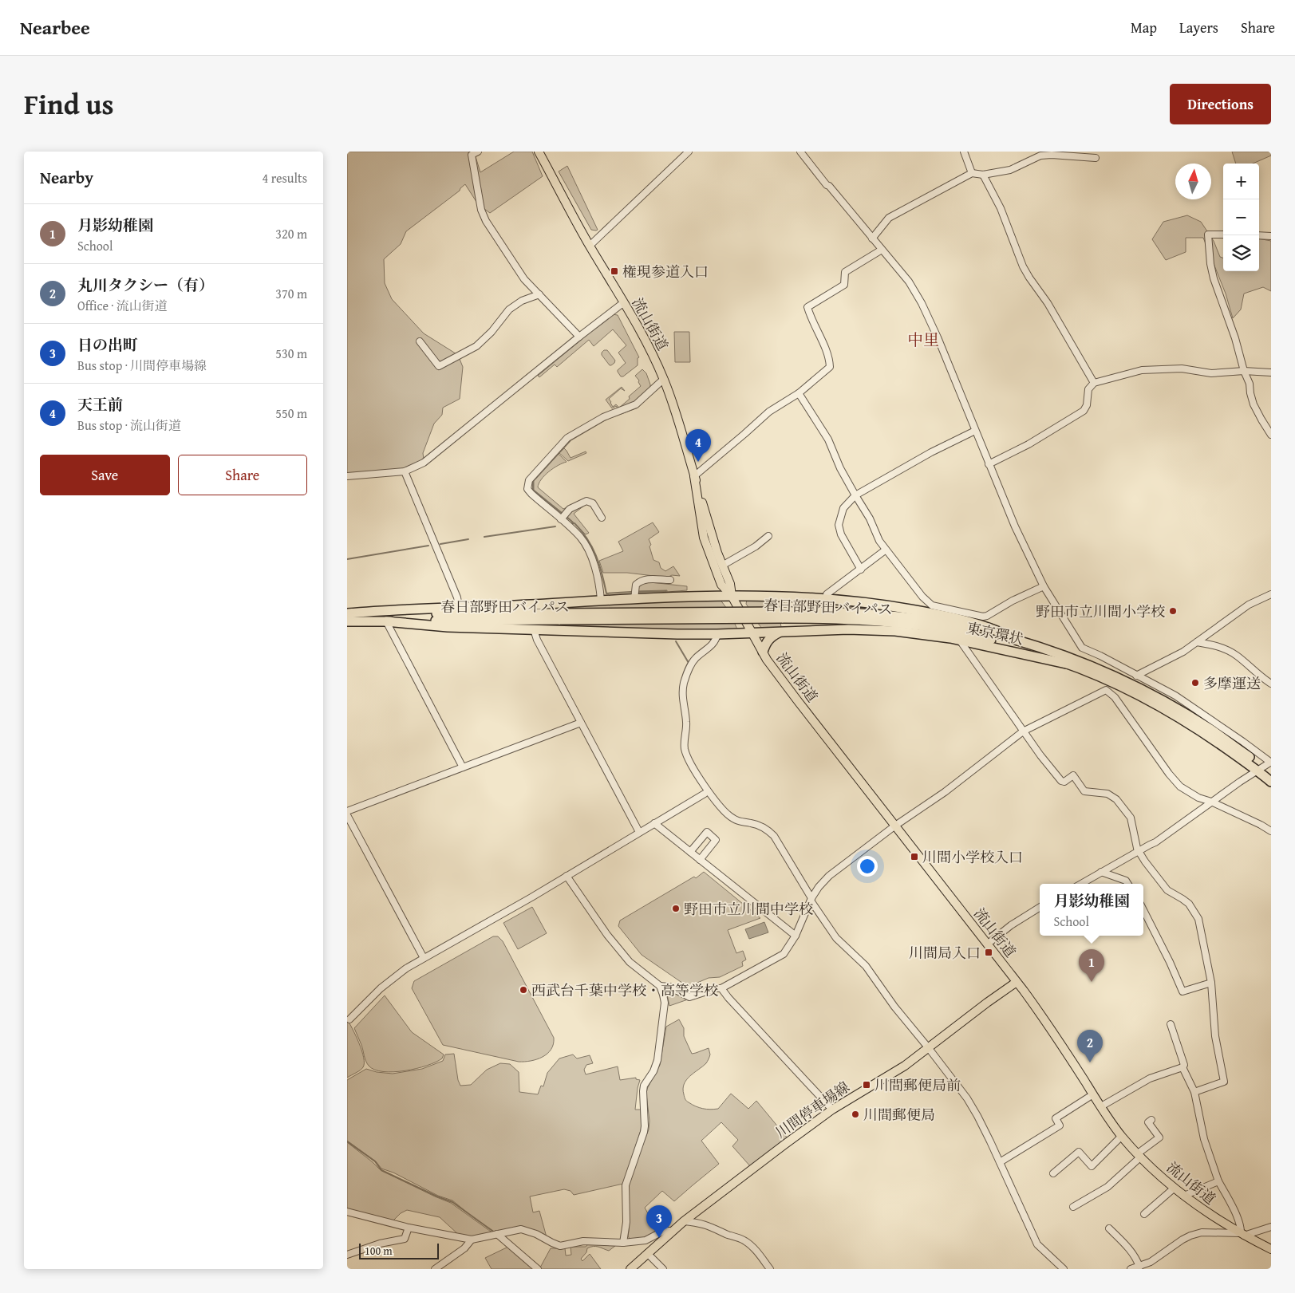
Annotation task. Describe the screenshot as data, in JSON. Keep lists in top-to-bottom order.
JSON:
{
  "streets": {
    "highway": ["春日部野田バイパス", "東京環状"],
    "main road": ["流山街道", "川間停車場線"]
  },
  "crossings": [
    ["流山街道", "東京環状"],
    ["流山街道", "川間停車場線"],
    ["春日部野田バイパス", "東京環状"]
  ],
  "districts": ["中里"],
  "places": {
    "transit": [
      "権現参道入口",
      "川間小学校入口",
      "川間局入口",
      "川間郵便局前"
    ],
    "other": [
      "野田市立川間小学校",
      "多摩運送",
      "野田市立川間中学校",
      "西武台千葉中学校・高等学校",
      "川間郵便局"
    ]
  },
  "scale_bar": "100 m",
  "north": "top",
  "page": {
    "header": "Nearbee",
    "nav": ["Map", "Layers", "Share"],
    "title": "Find us",
    "buttons": [
      "Directions",
      ["Save", "Share"]
    ],
    "heading": ["Nearby", "4 results"],
    "map_buttons": ["+", "−"],
    "list": [
      {
        "mark": "1",
        "name": "月影幼稚園",
        "note": "School",
        "value": "320 m"
      },
      {
        "mark": "2",
        "name": "丸川タクシー（有）",
        "note": "Office · 流山街道",
        "value": "370 m"
      },
      {
        "mark": "3",
        "name": "日の出町",
        "note": "Bus stop · 川間停車場線",
        "value": "530 m"
      },
      {
        "mark": "4",
        "name": "天王前",
        "note": "Bus stop · 流山街道",
        "value": "550 m"
      }
    ],
    "pins": [
      "4",
      "1",
      "2",
      "3"
    ],
    "popup": ["月影幼稚園", "School"],
    "scale": "100 m"
  }
}
